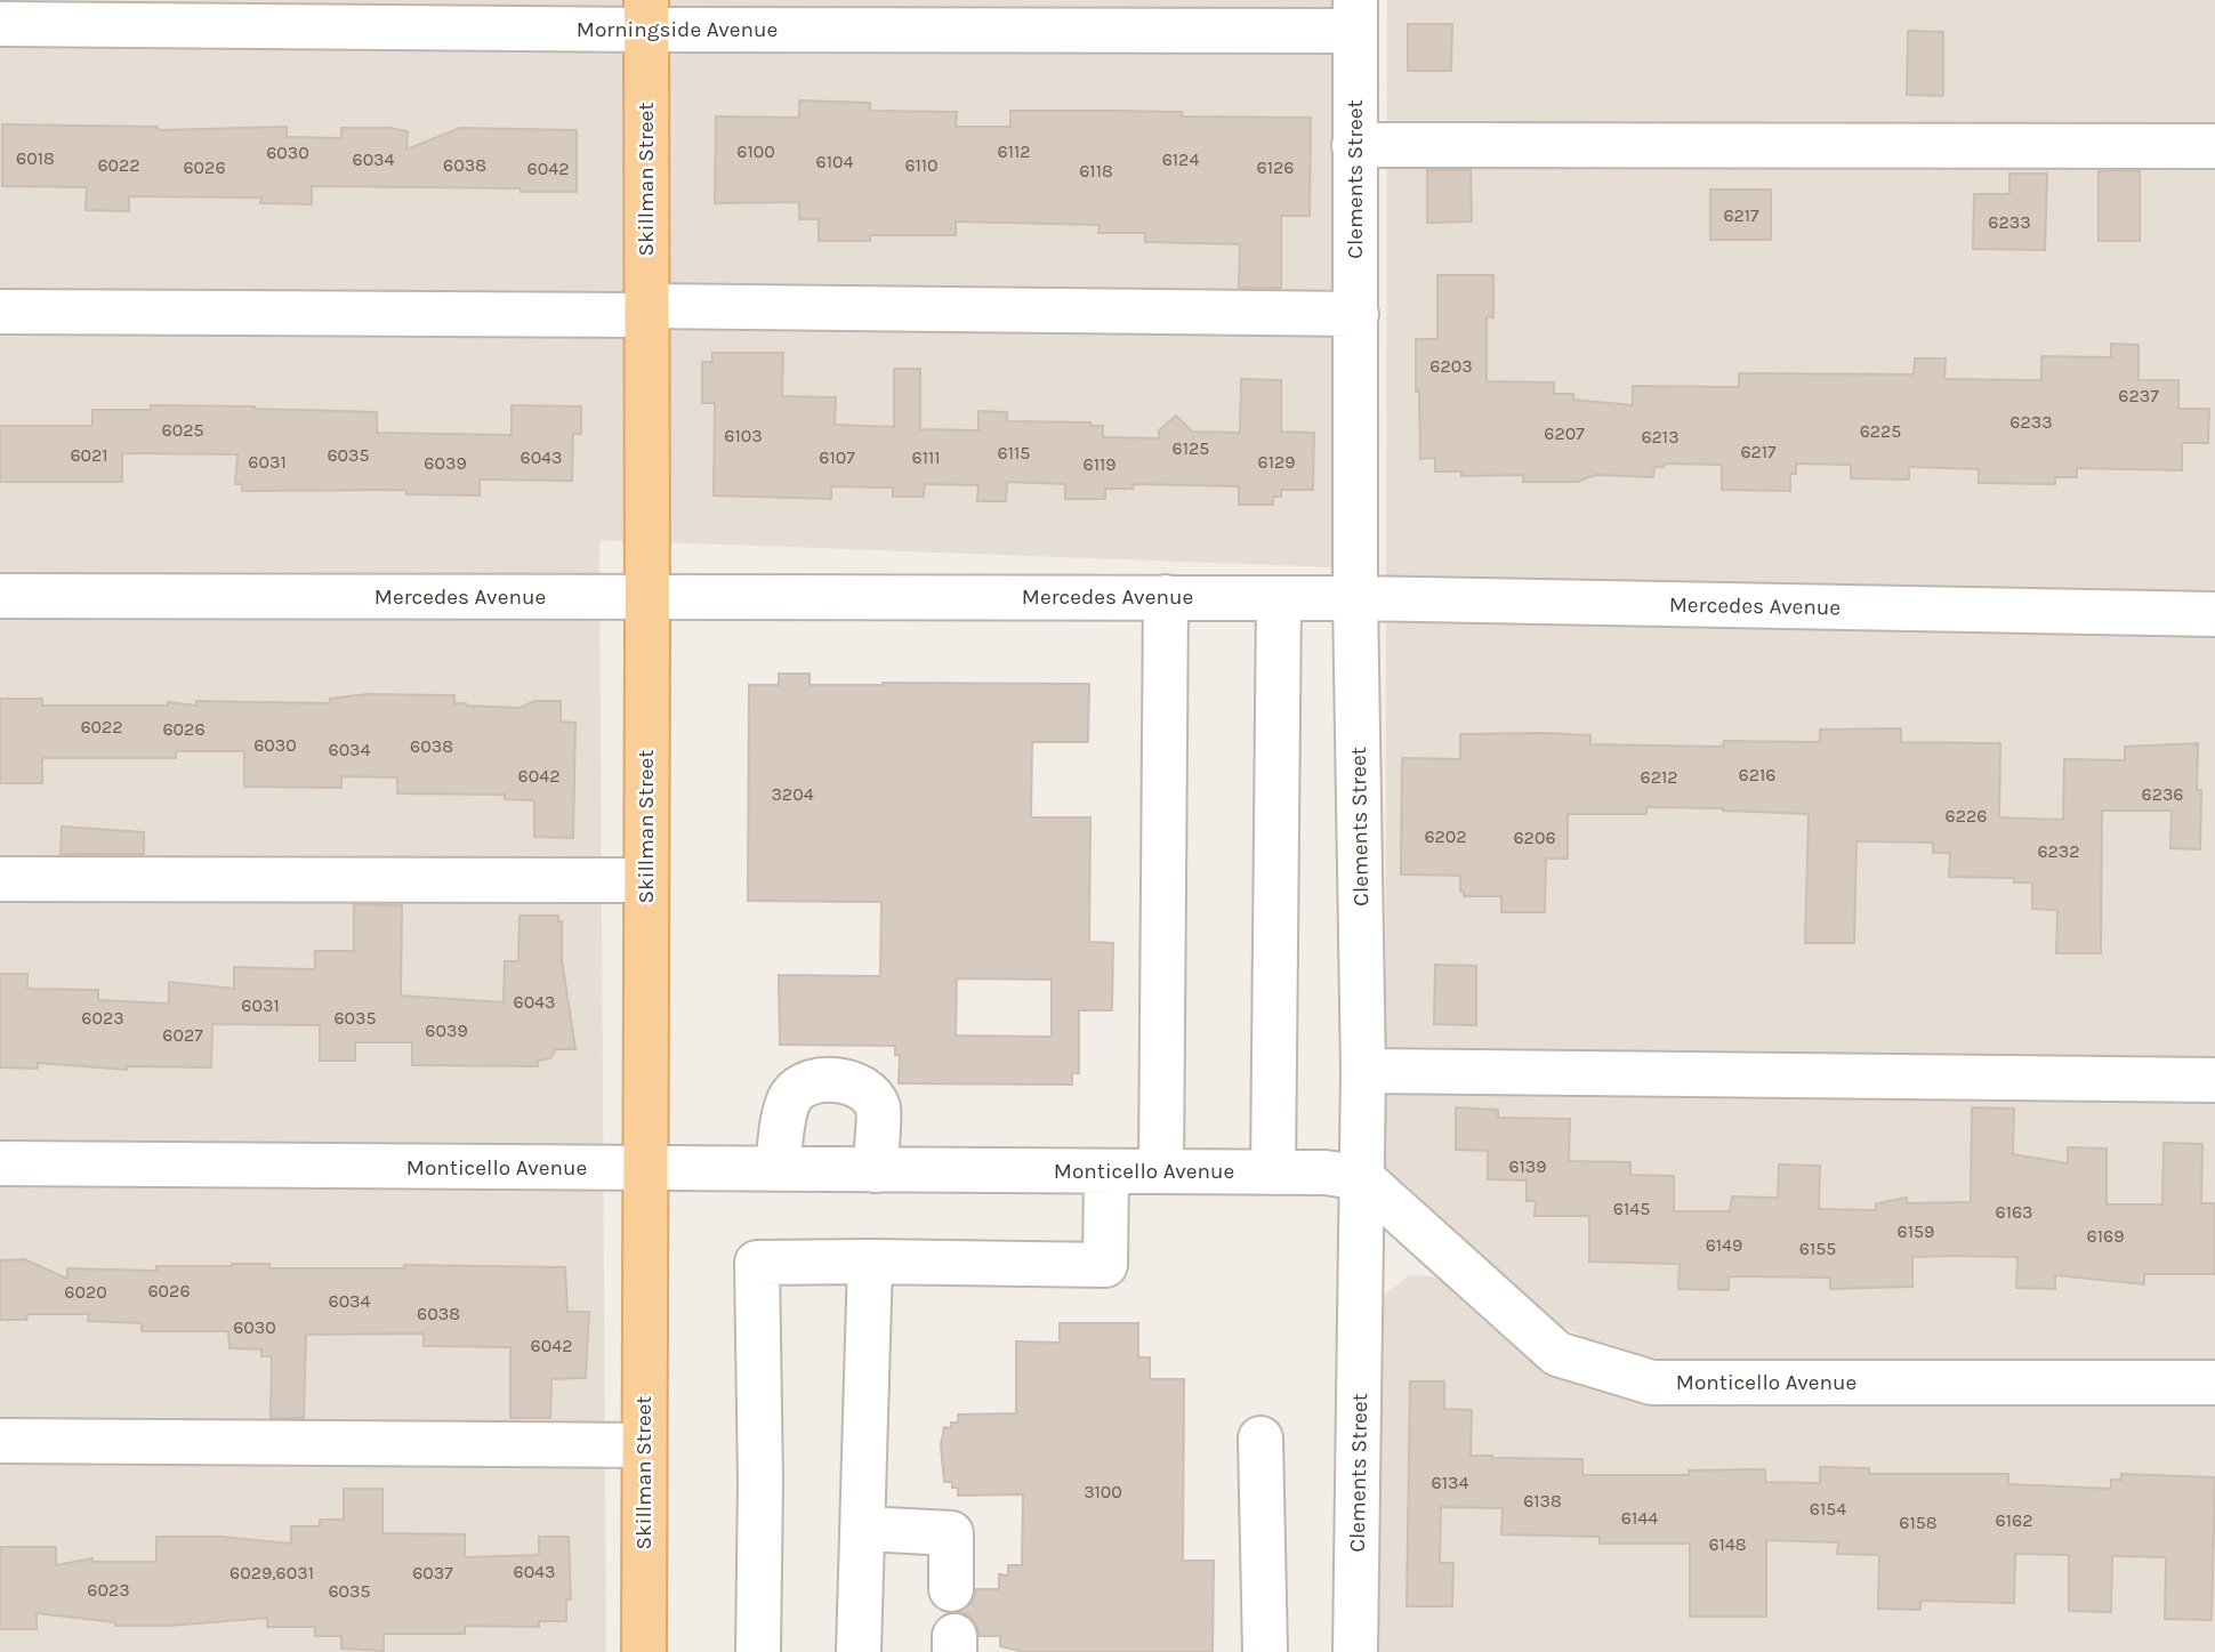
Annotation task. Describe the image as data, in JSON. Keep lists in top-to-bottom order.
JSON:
{
  "streets": {
    "main road": ["Skillman Street"],
    "street": [
      "Morningside Avenue",
      "Clements Street",
      "Mercedes Avenue",
      "Monticello Avenue"
    ]
  },
  "crossings": [
    ["Morningside Avenue", "Skillman Street"],
    ["Morningside Avenue", "Clements Street"],
    ["Skillman Street", "Mercedes Avenue"],
    ["Skillman Street", "Monticello Avenue"],
    ["Clements Street", "Mercedes Avenue"],
    ["Clements Street", "Monticello Avenue"]
  ],
  "house_numbers": [
    "6100",
    "6112",
    "6030",
    "6018",
    "6034",
    "6124",
    "6104",
    "6022",
    "6038",
    "6110",
    "6026",
    "6126",
    "6042",
    "6118",
    "6217",
    "6233",
    "6203",
    "6237",
    "6233",
    "6025",
    "6225",
    "6207",
    "6103",
    "6213",
    "6125",
    "6217",
    "6115",
    "6021",
    "6035",
    "6043",
    "6107",
    "6111",
    "6031",
    "6129",
    "6039",
    "6119",
    "6022",
    "6026",
    "6030",
    "6038",
    "6034",
    "6216",
    "6042",
    "6212",
    "3204",
    "6236",
    "6226",
    "6202",
    "6206",
    "6232",
    "6043",
    "6031",
    "6023",
    "6035",
    "6039",
    "6027",
    "6139",
    "6145",
    "6163",
    "6159",
    "6169",
    "6149",
    "6155",
    "6026",
    "6020",
    "6034",
    "6038",
    "6030",
    "6042",
    "6134",
    "3100",
    "6138",
    "6154",
    "6144",
    "6162",
    "6158",
    "6148",
    "6043",
    "6029,6031",
    "6037",
    "6023",
    "6035"
  ]
}
